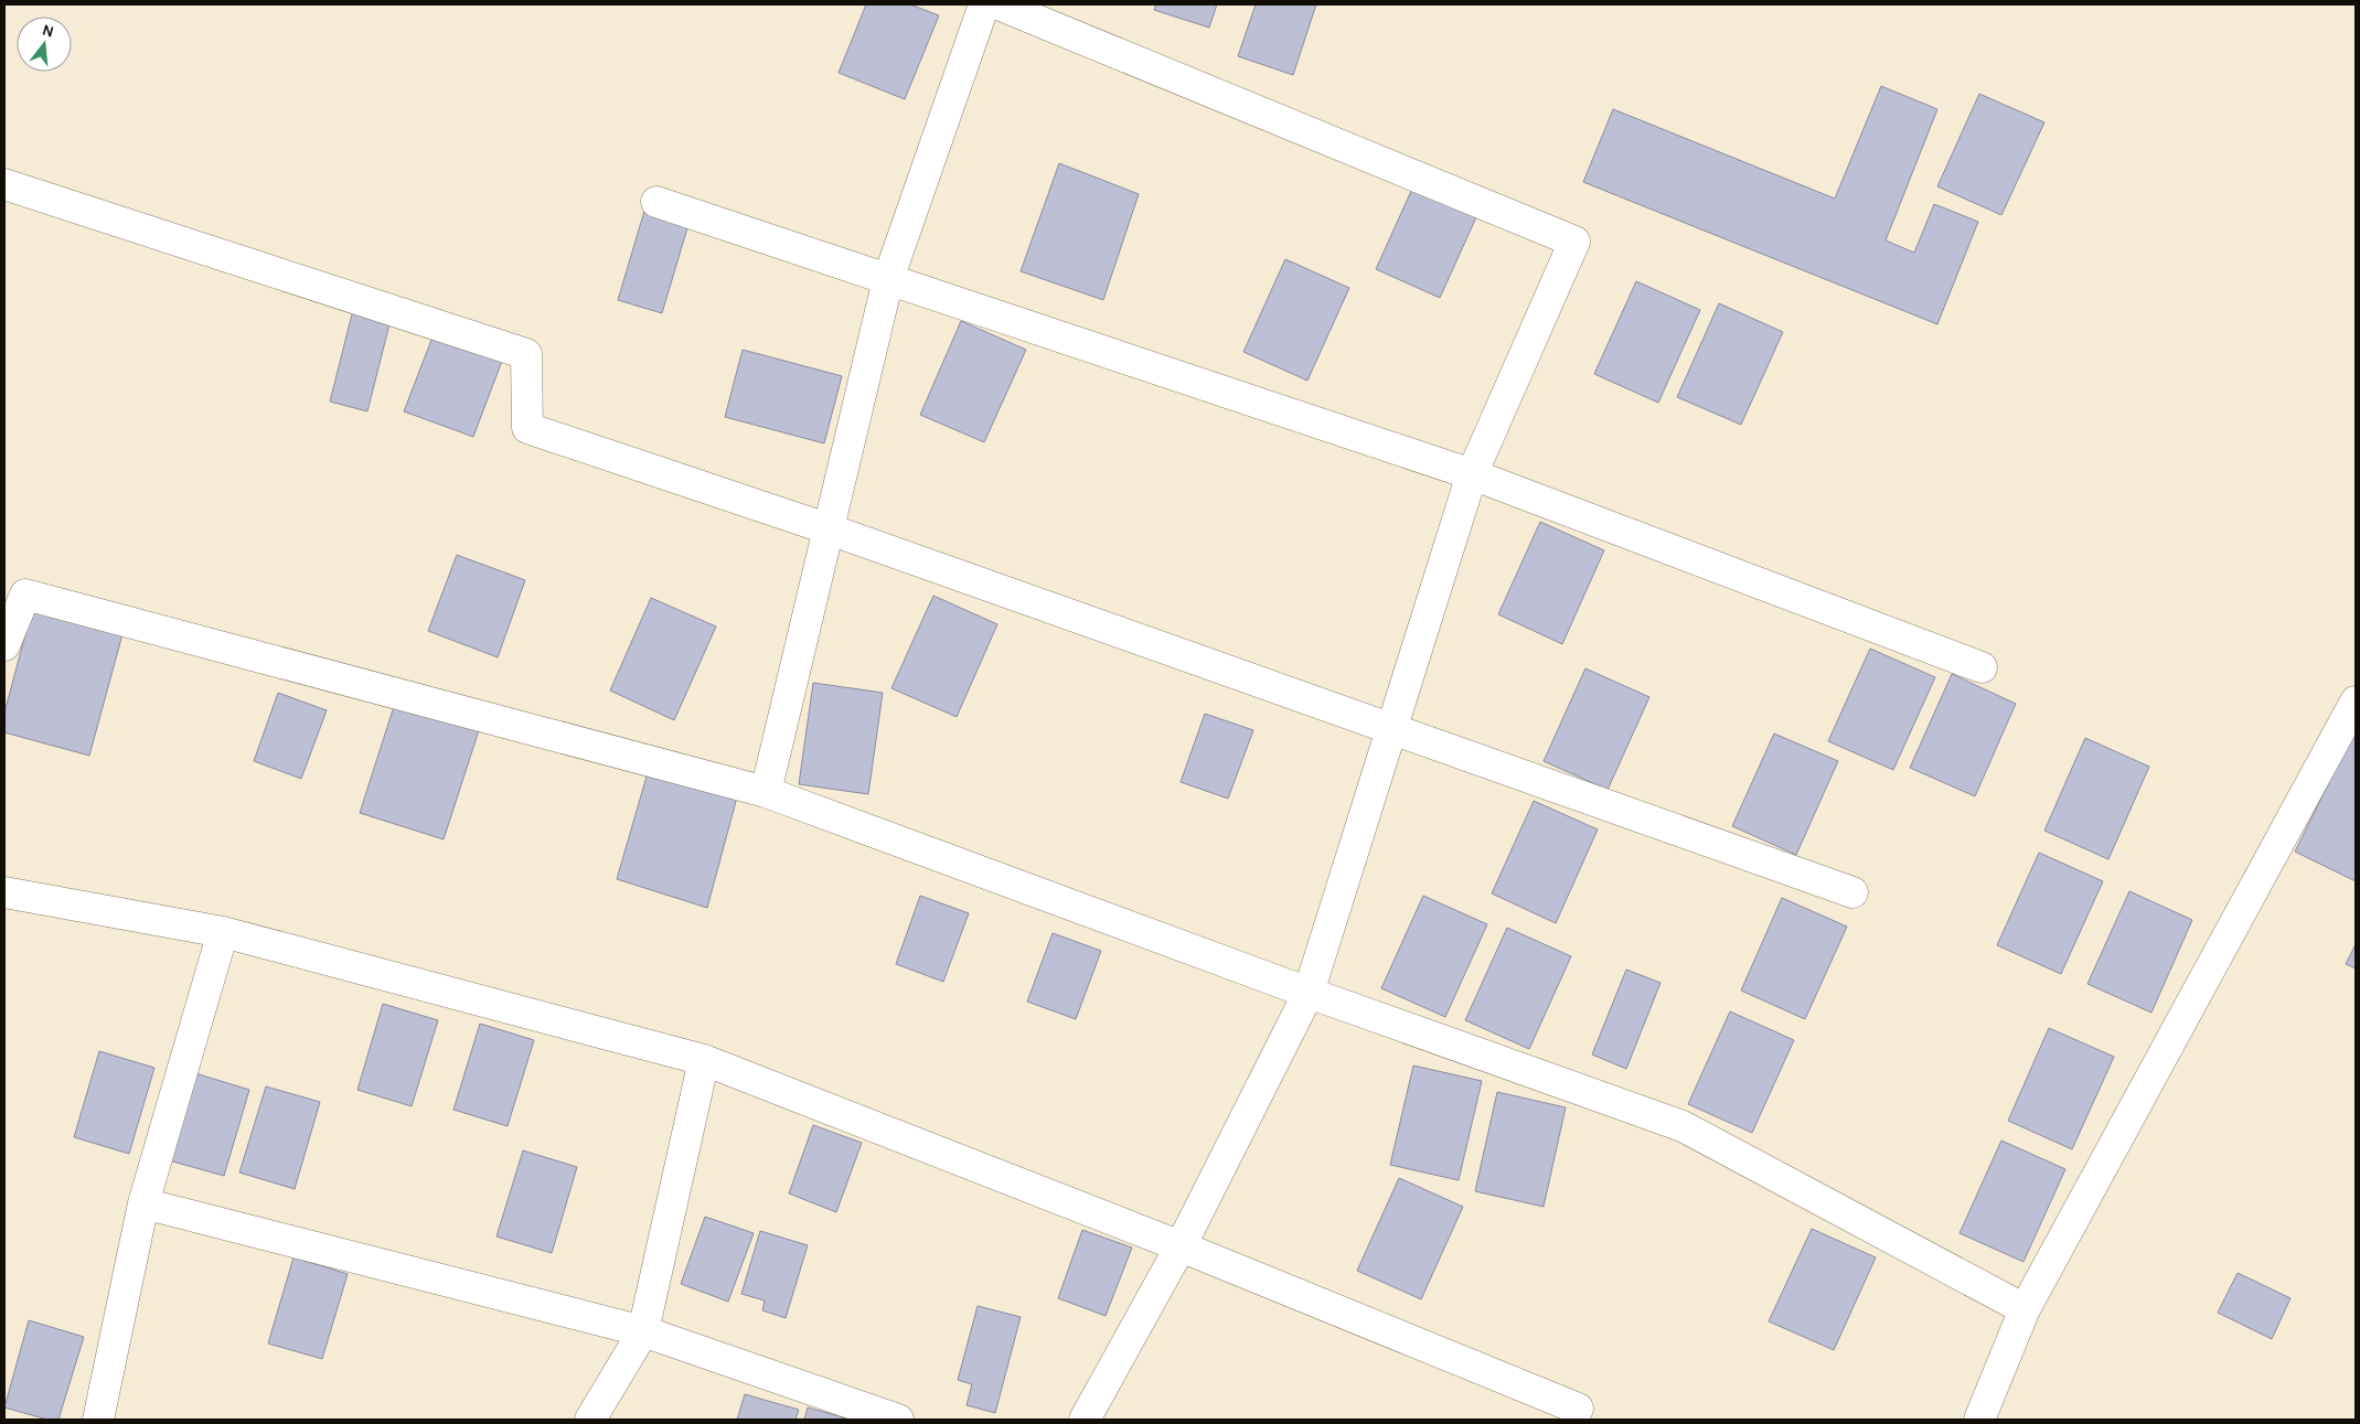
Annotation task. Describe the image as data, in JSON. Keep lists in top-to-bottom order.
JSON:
{
  "north": "top"
}
